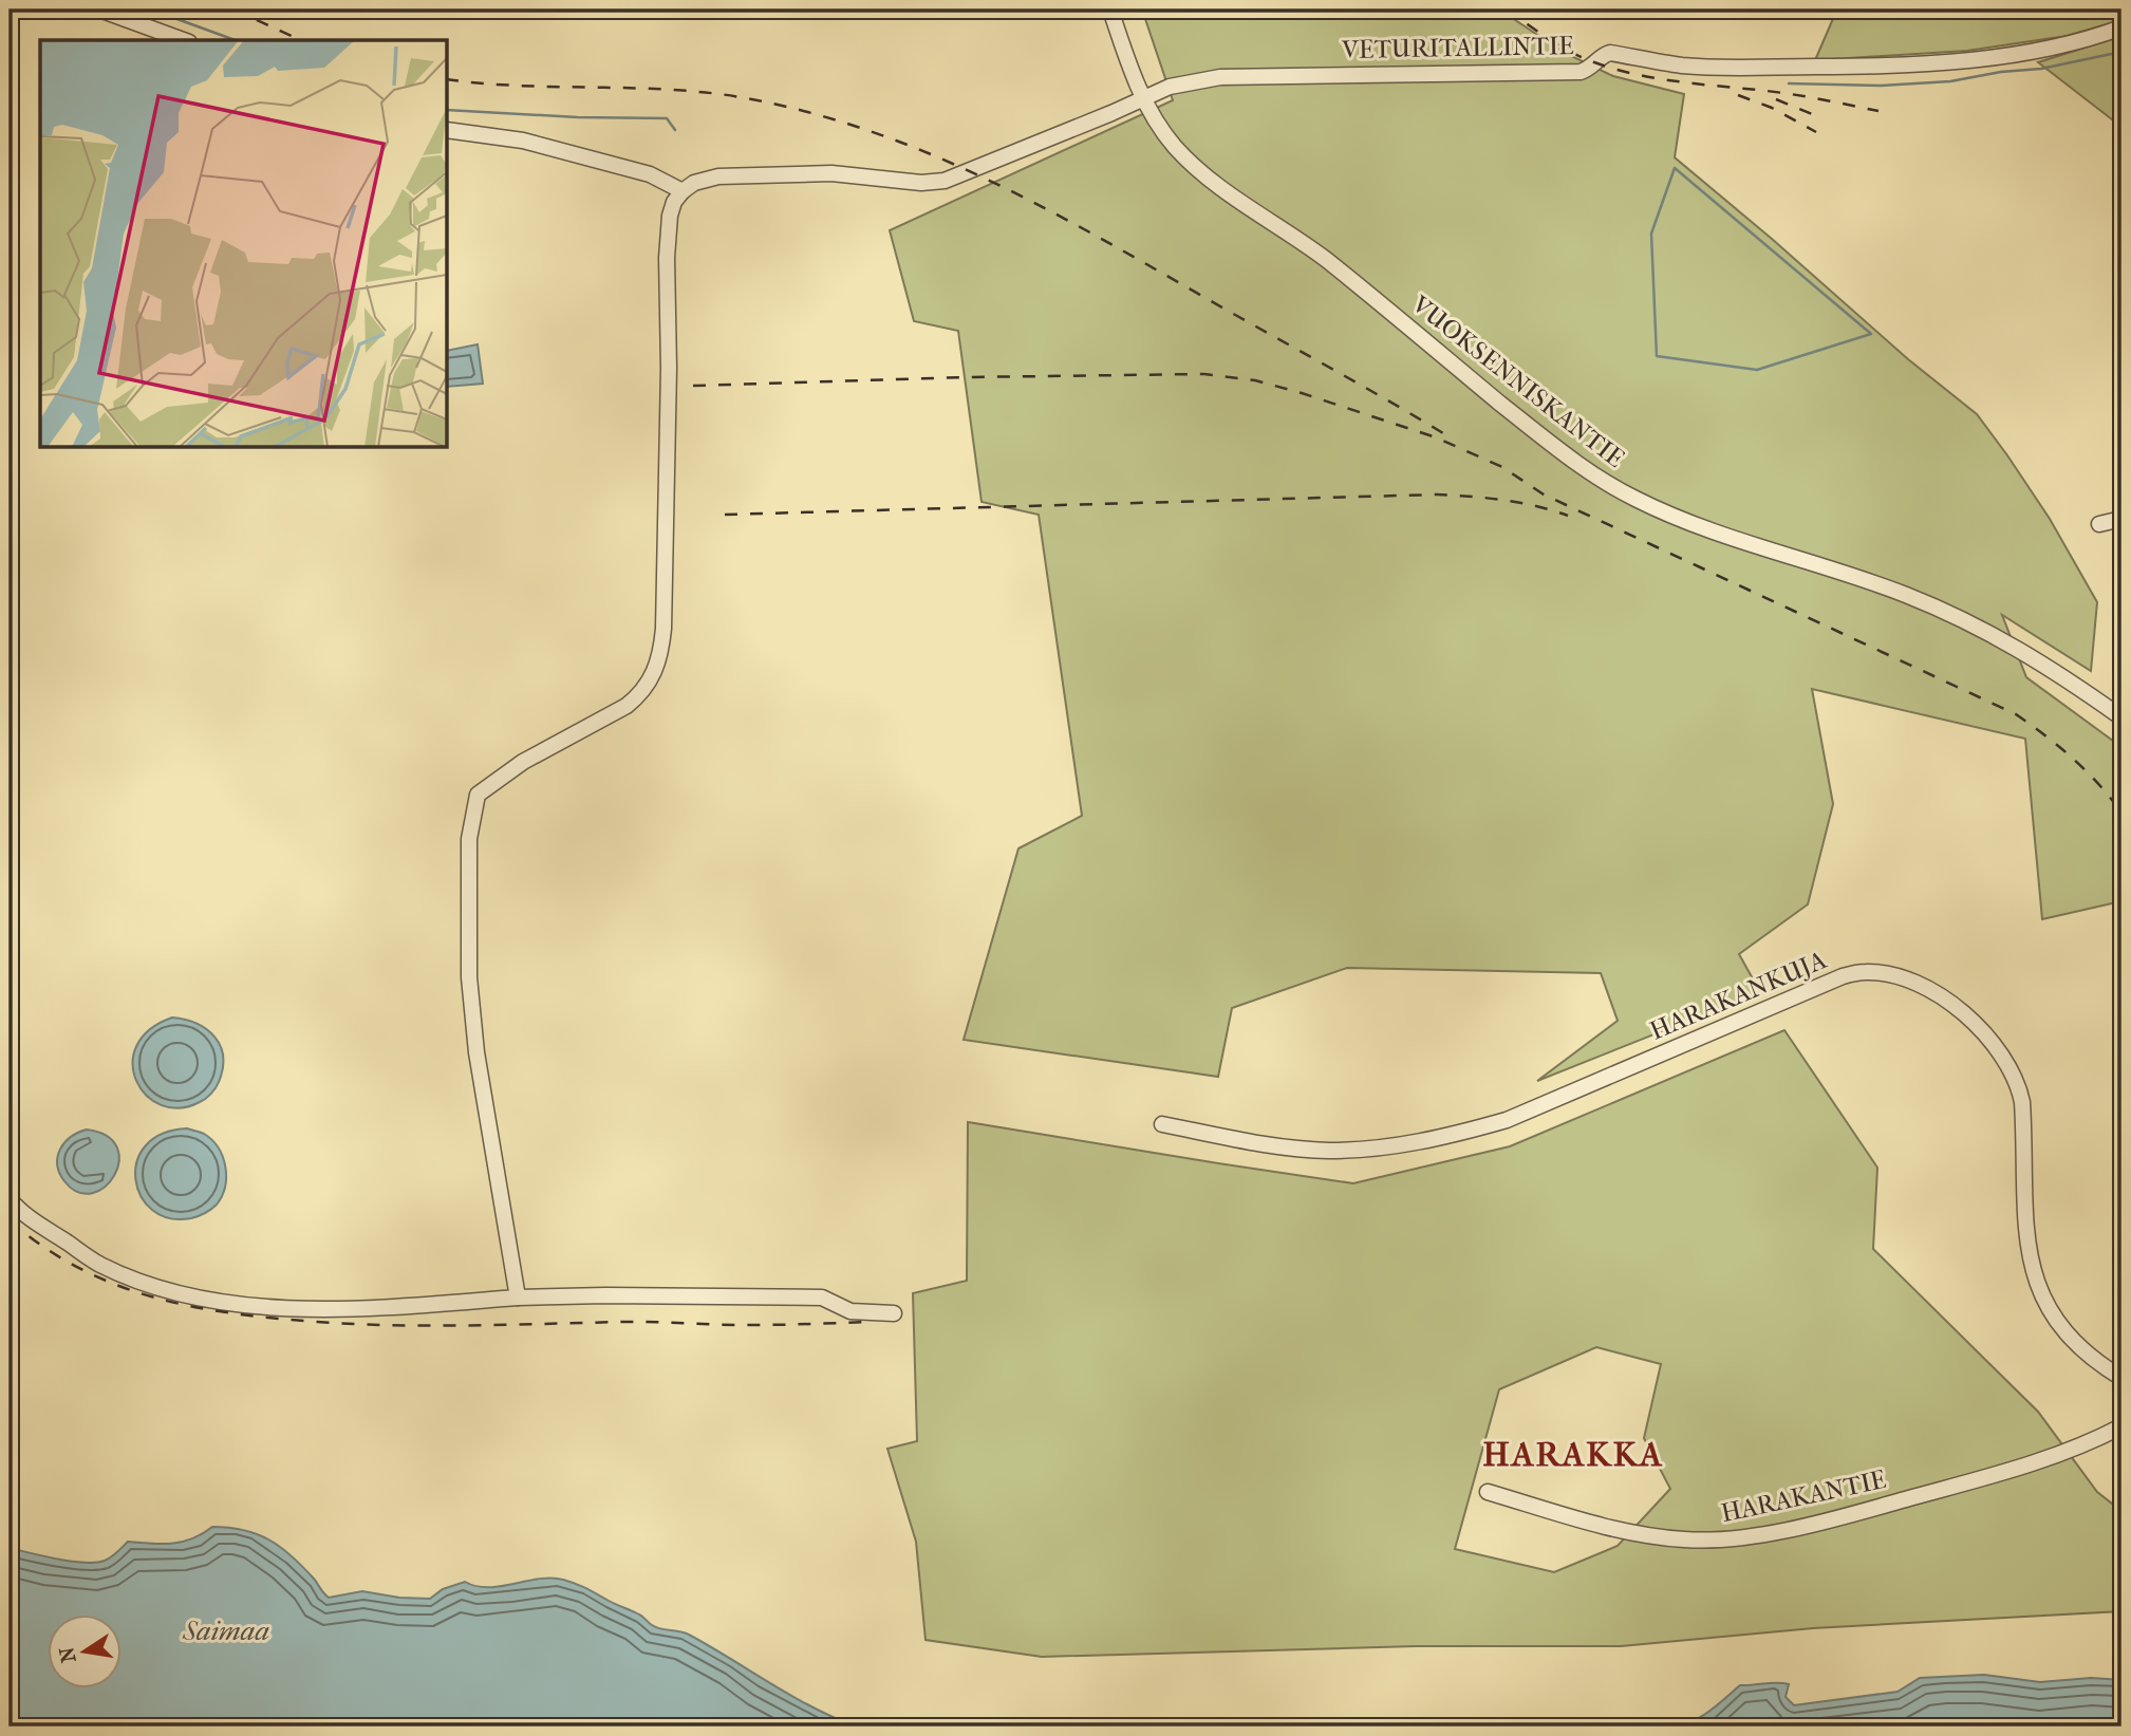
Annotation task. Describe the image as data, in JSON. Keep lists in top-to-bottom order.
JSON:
{
  "streets": {
    "street": [
      "VETURITALLINTIE",
      "VUOKSENNISKANTIE",
      "HARAKANKUJA",
      "HARAKANTIE"
    ]
  },
  "crossings": [
    ["VETURITALLINTIE", "VUOKSENNISKANTIE"]
  ],
  "districts": ["HARAKKA"],
  "water": ["Saimaa"],
  "north": "left"
}
